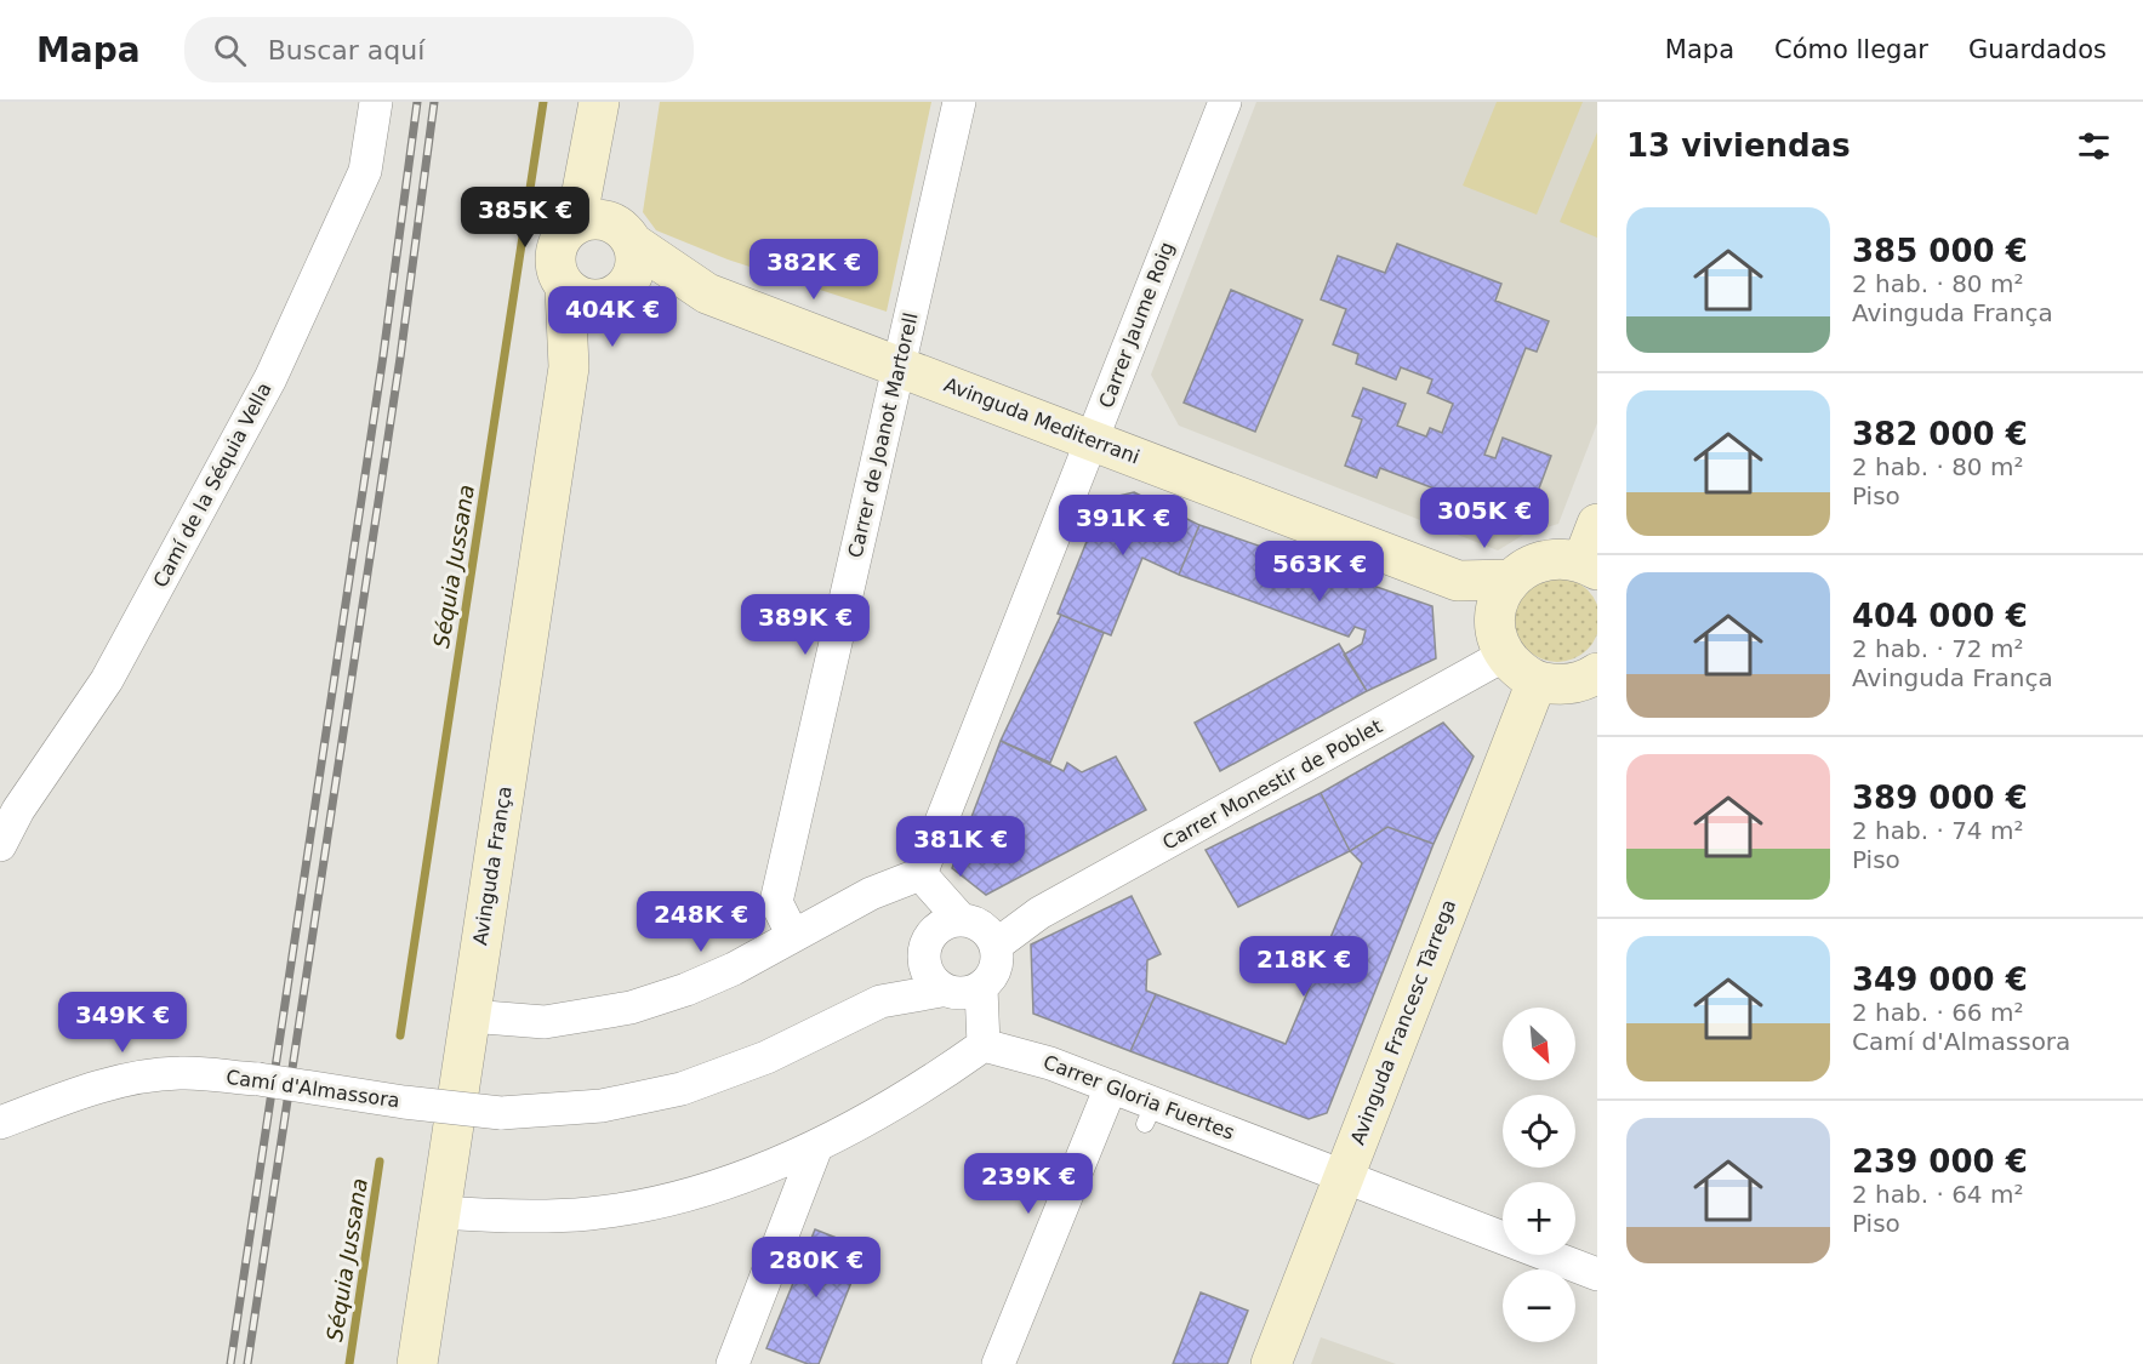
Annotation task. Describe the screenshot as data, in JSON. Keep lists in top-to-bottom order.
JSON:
{
  "streets": {
    "main road": ["Avinguda Mediterrani", "Avinguda França", "Avinguda Francesc Tàrrega"],
    "street": [
      "Carrer Jaume Roig",
      "Carrer de Joanot Martorell",
      "Camí de la Séquia Vella",
      "Carrer Monestir de Poblet",
      "Camí d'Almassora",
      "Carrer Gloria Fuertes"
    ]
  },
  "crossings": [
    ["Carrer Jaume Roig", "Avinguda Mediterrani"],
    ["Avinguda Mediterrani", "Carrer de Joanot Martorell"],
    ["Avinguda Mediterrani", "Carrer Monestir de Poblet"],
    ["Avinguda Mediterrani", "Avinguda França"],
    ["Avinguda Mediterrani", "Avinguda Francesc Tàrrega"],
    ["Avinguda Francesc Tàrrega", "Carrer Gloria Fuertes"]
  ],
  "water": ["Séquia Jussana"],
  "north": "bottom right",
  "page": {
    "header": "Mapa",
    "search": "Buscar aquí",
    "nav": ["Mapa", "Cómo llegar", "Guardados"],
    "heading": "13 viviendas",
    "price": [
      "385K €",
      "382K €",
      "404K €",
      "305K €",
      "391K €",
      "563K €",
      "389K €",
      "381K €",
      "248K €",
      "218K €",
      "349K €",
      "239K €",
      "280K €"
    ],
    "list": [
      {
        "name": "385 000 €",
        "note": "2 hab. · 80 m² · Avinguda França"
      },
      {
        "name": "382 000 €",
        "note": "2 hab. · 80 m² · Piso"
      },
      {
        "name": "404 000 €",
        "note": "2 hab. · 72 m² · Avinguda França"
      },
      {
        "name": "389 000 €",
        "note": "2 hab. · 74 m² · Piso"
      },
      {
        "name": "349 000 €",
        "note": "2 hab. · 66 m² · Camí d'Almassora"
      },
      {
        "name": "239 000 €",
        "note": "2 hab. · 64 m² · Piso"
      }
    ],
    "map_buttons": ["+", "−"]
  }
}
